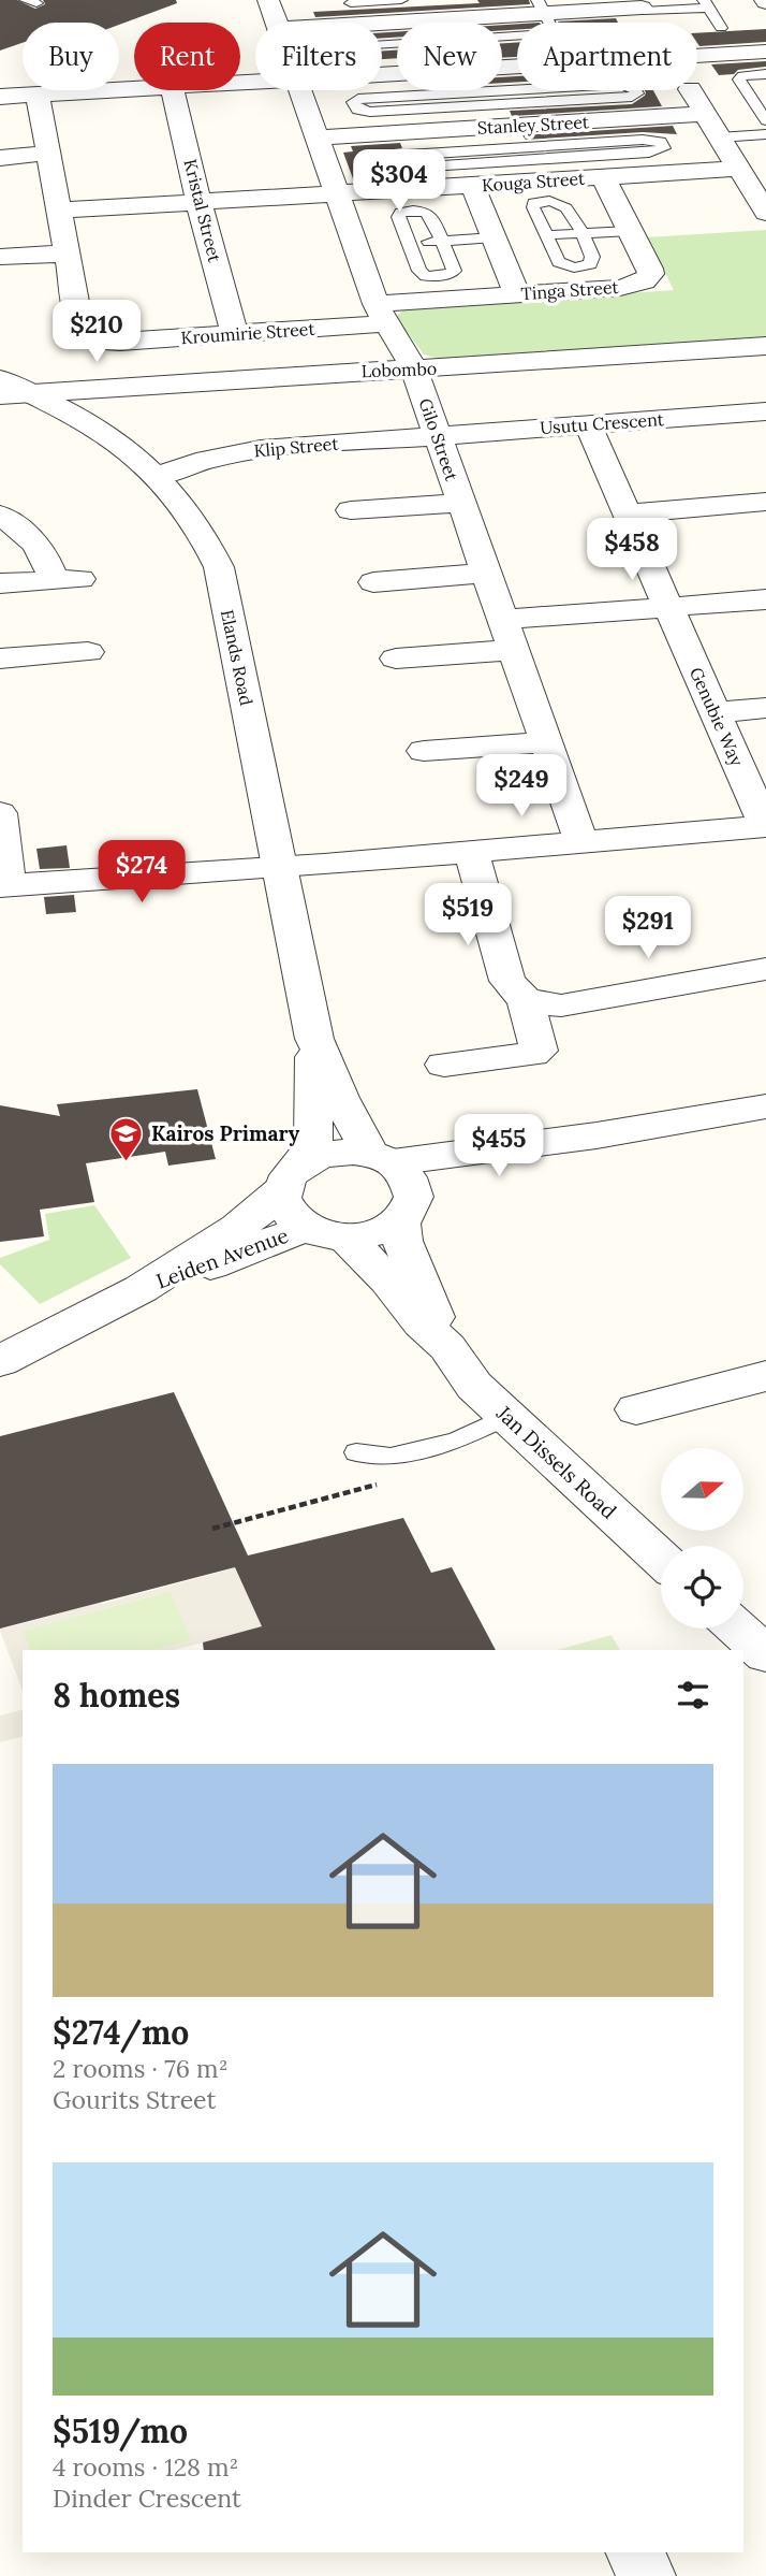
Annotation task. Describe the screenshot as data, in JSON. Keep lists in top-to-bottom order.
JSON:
{
  "streets": {
    "street": [
      "Stanley Street",
      "Kouga Street",
      "Kristal Street",
      "Tinga Street",
      "Kroumirie Street",
      "Lobombo",
      "Usutu Crescent",
      "Gilo Street",
      "Klip Street",
      "Elands Road",
      "Genubie Way",
      "Leiden Avenue",
      "Jan Dissels Road"
    ]
  },
  "crossings": [
    ["Stanley Street", "Gilo Street"],
    ["Kouga Street", "Kristal Street"],
    ["Kouga Street", "Tinga Street"],
    ["Kouga Street", "Kroumirie Street"],
    ["Kouga Street", "Gilo Street"],
    ["Kristal Street", "Kroumirie Street"],
    ["Tinga Street", "Kroumirie Street"],
    ["Tinga Street", "Gilo Street"],
    ["Kroumirie Street", "Gilo Street"],
    ["Lobombo", "Gilo Street"],
    ["Lobombo", "Elands Road"],
    ["Usutu Crescent", "Gilo Street"],
    ["Usutu Crescent", "Klip Street"],
    ["Usutu Crescent", "Genubie Way"],
    ["Gilo Street", "Klip Street"],
    ["Klip Street", "Elands Road"],
    ["Elands Road", "Leiden Avenue"],
    ["Elands Road", "Jan Dissels Road"],
    ["Leiden Avenue", "Jan Dissels Road"]
  ],
  "places": {
    "school or university": ["Kairos Primary"]
  },
  "north": "right",
  "page": {
    "chip": [
      "Buy",
      "Rent",
      "Filters",
      "New",
      "Apartment"
    ],
    "price": [
      "$304",
      "$210",
      "$458",
      "$249",
      "$274",
      "$519",
      "$291",
      "$455"
    ],
    "heading": "8 homes",
    "list": [
      {
        "name": "$274/mo",
        "note": "2 rooms · 76 m² · Gourits Street"
      },
      {
        "name": "$519/mo",
        "note": "4 rooms · 128 m² · Dinder Crescent"
      }
    ]
  }
}
